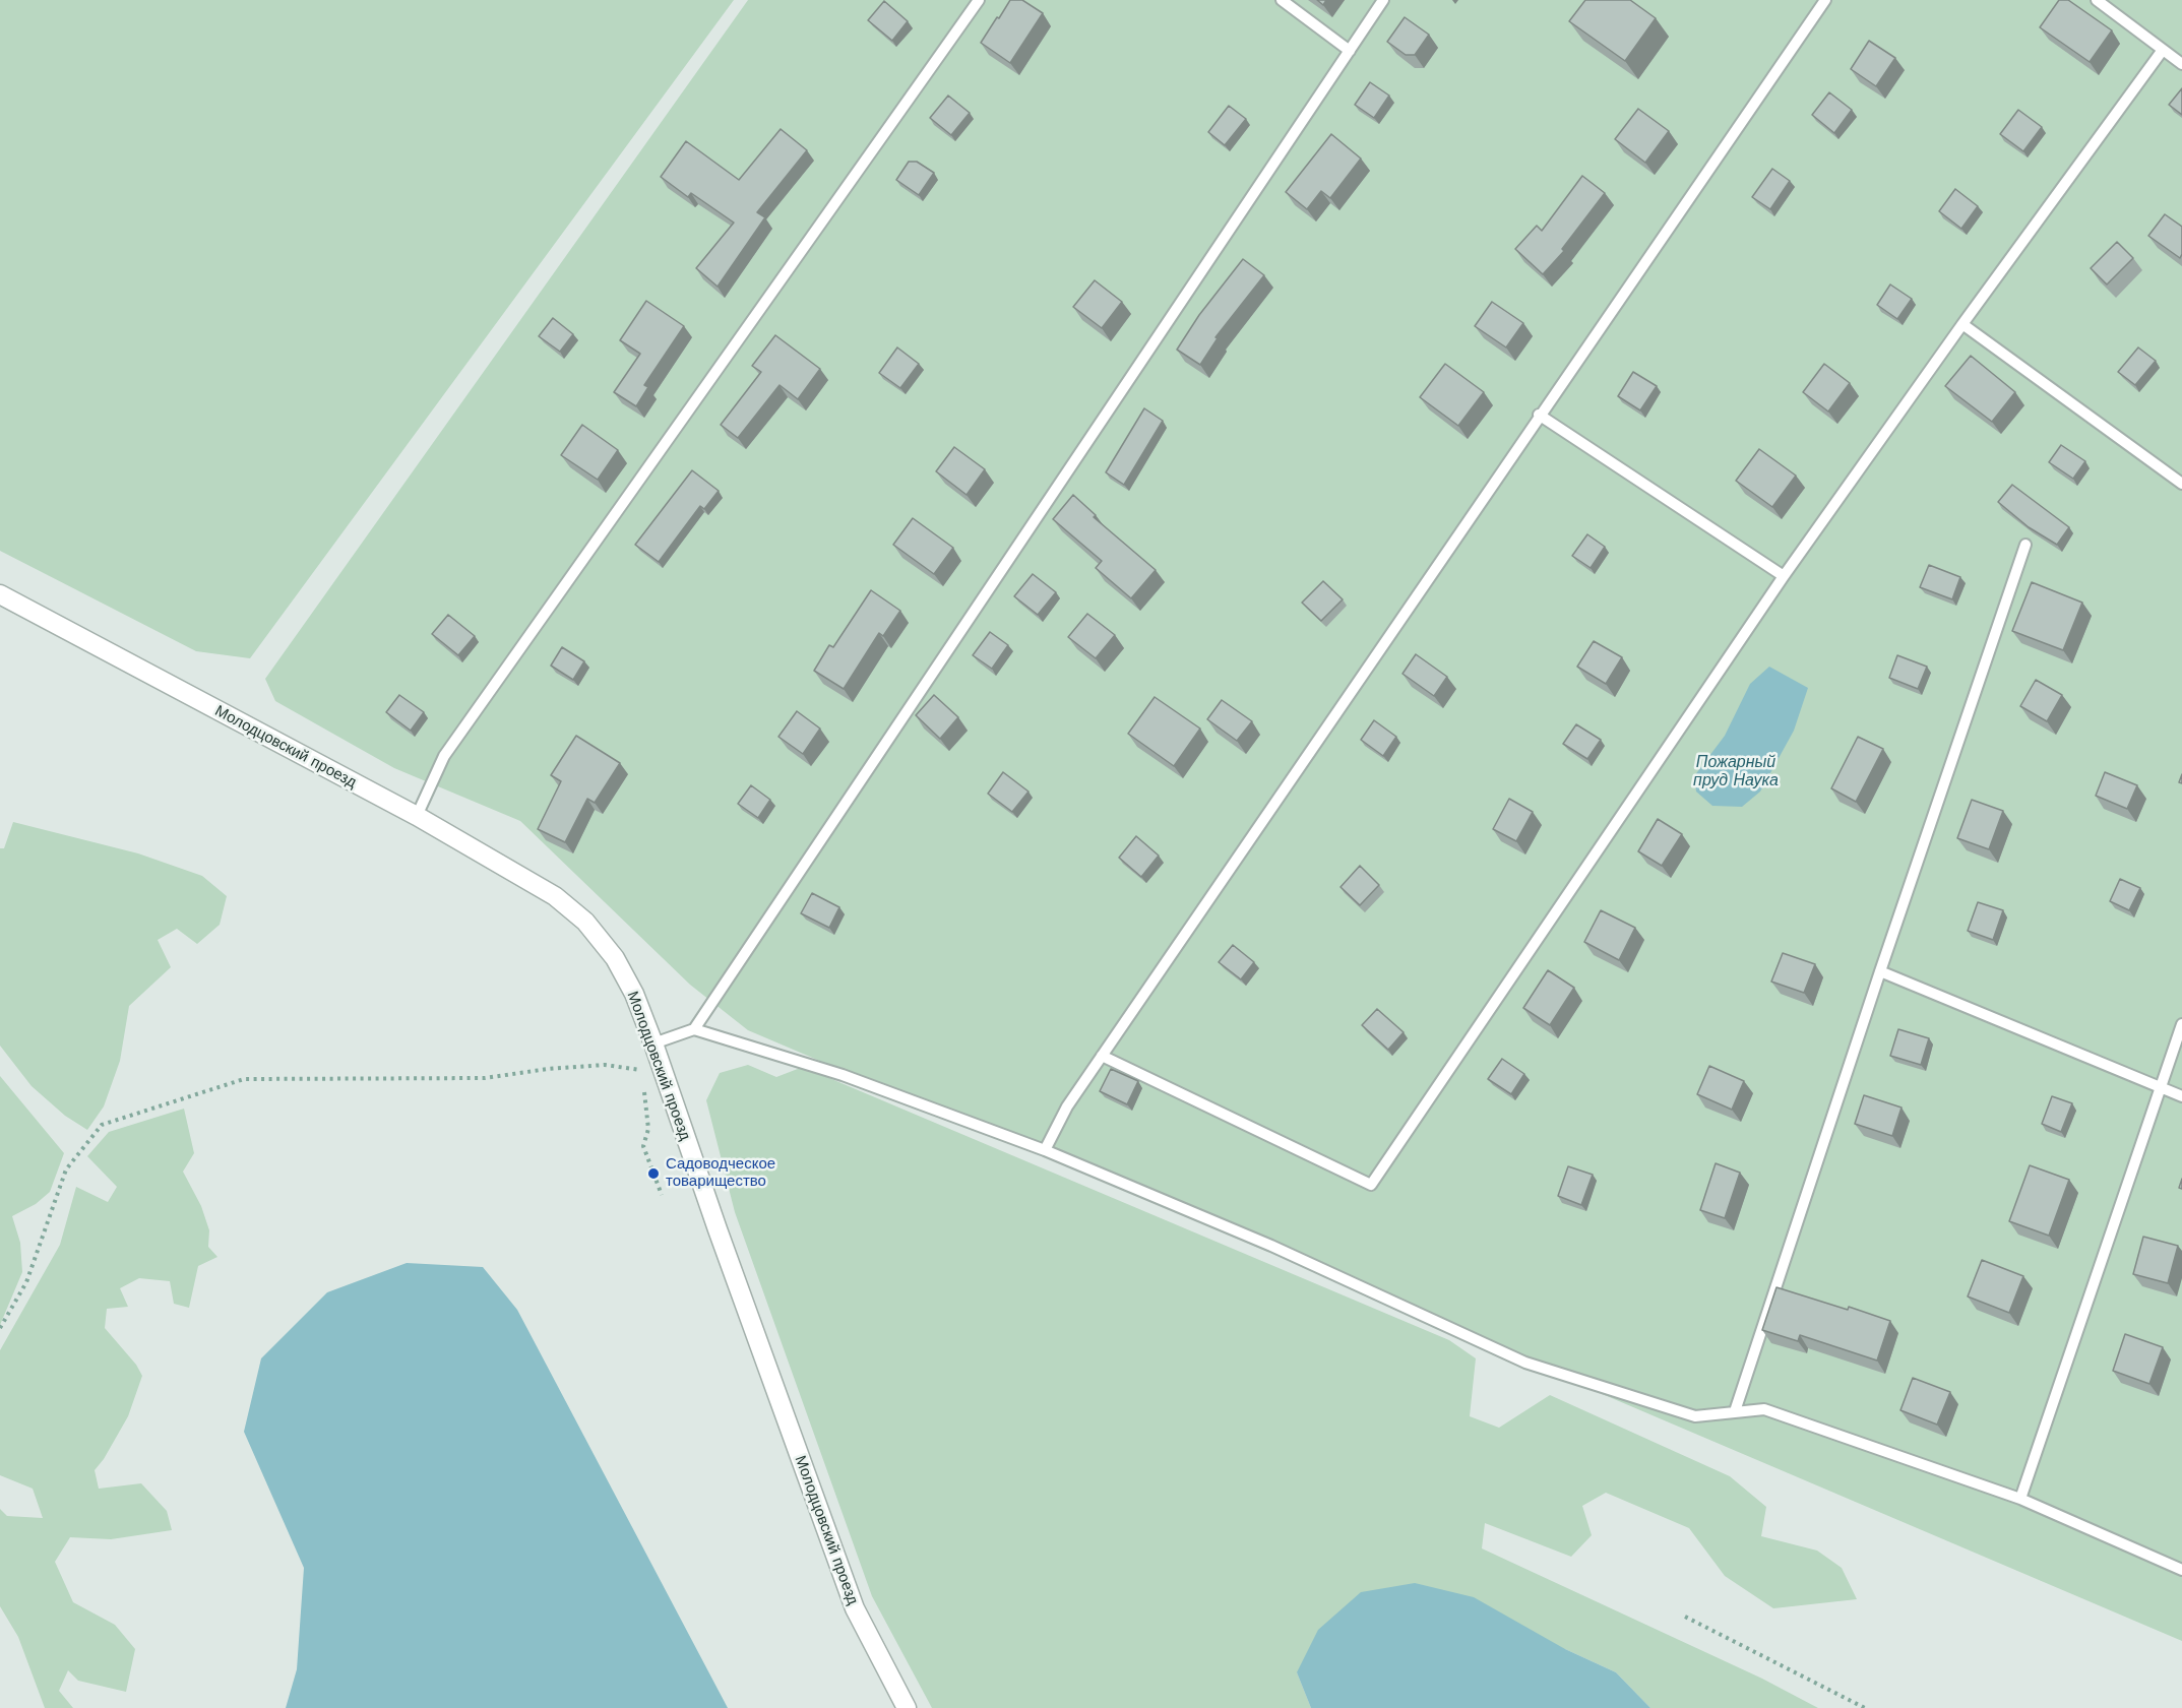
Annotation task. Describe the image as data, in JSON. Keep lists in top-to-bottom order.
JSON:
{
  "streets": {
    "street": ["Молодцовский проезд"]
  },
  "water": ["Пожарный пруд Наука"],
  "places": ["Садоводческое товарищество"]
}
